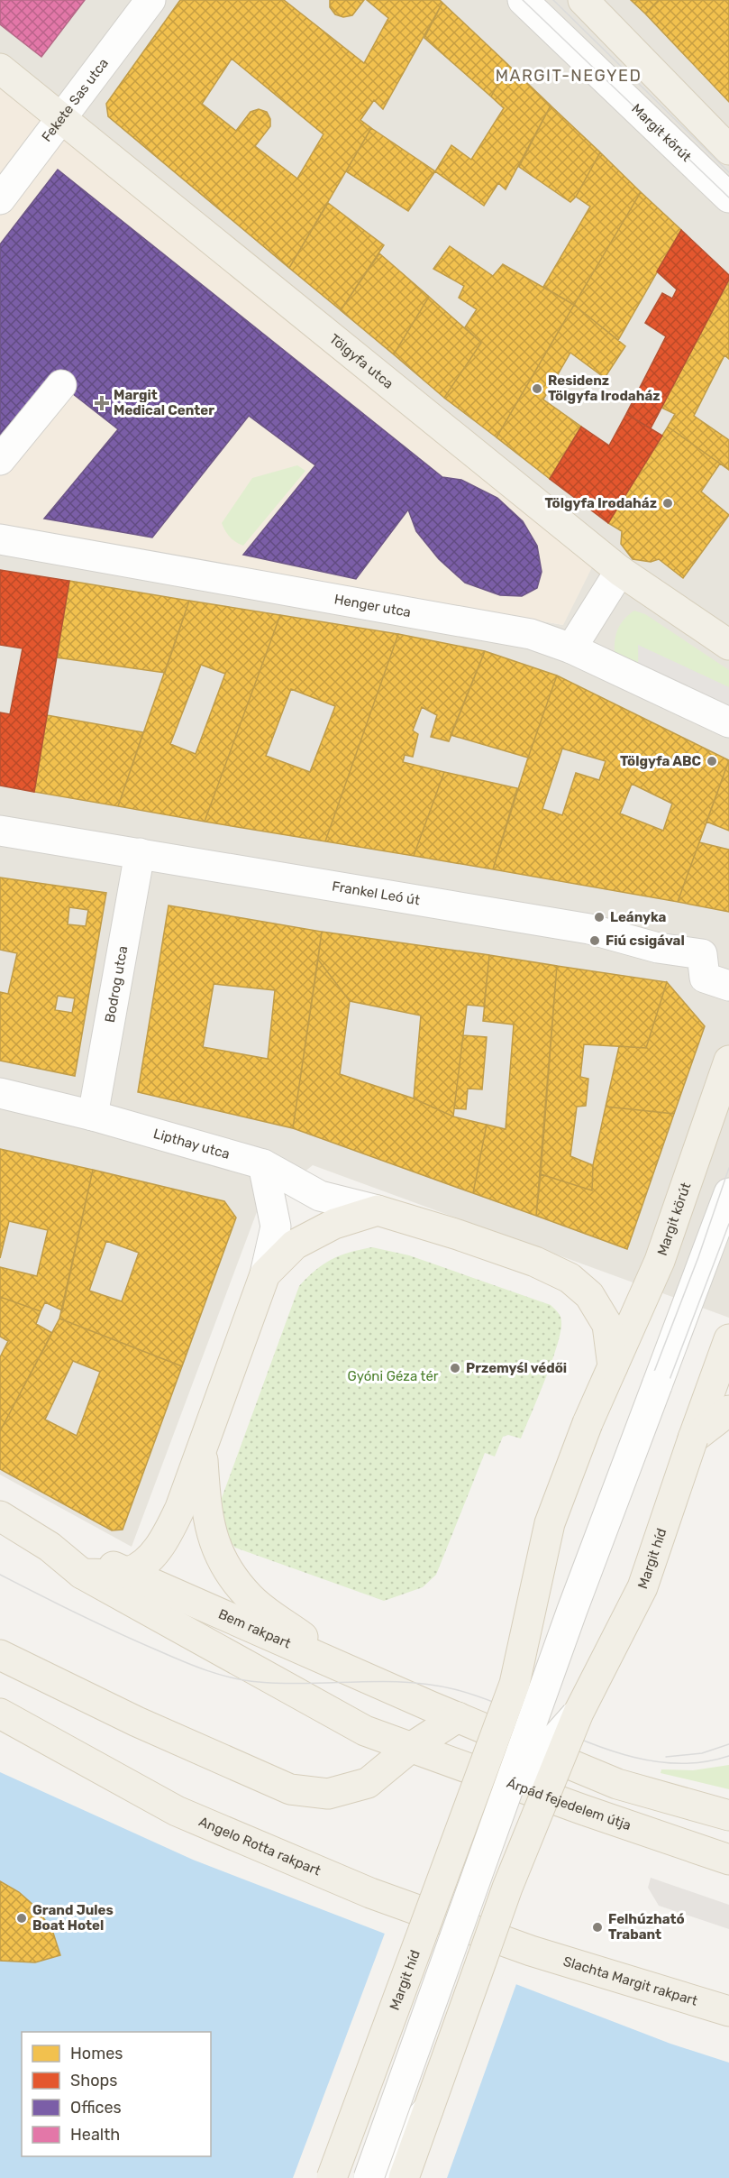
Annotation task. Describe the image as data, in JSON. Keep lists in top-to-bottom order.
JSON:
{
  "streets": {
    "main road": [
      "Margit körút",
      "Tölgyfa utca",
      "Margit híd",
      "Bem rakpart",
      "Árpád fejedelem útja",
      "Angelo Rotta rakpart",
      "Slachta Margit rakpart"
    ],
    "street": [
      "Fekete Sas utca",
      "Henger utca",
      "Frankel Leó út",
      "Bodrog utca",
      "Lipthay utca"
    ]
  },
  "crossings": [
    ["Fekete Sas utca", "Tölgyfa utca"],
    ["Margit körút", "Margit híd"],
    ["Frankel Leó út", "Bodrog utca"],
    ["Bodrog utca", "Lipthay utca"],
    ["Bem rakpart", "Árpád fejedelem útja"],
    ["Angelo Rotta rakpart", "Slachta Margit rakpart"]
  ],
  "districts": ["MARGIT-NEGYED"],
  "parks": ["Gyóni Géza tér"],
  "places": {
    "other": [
      "Residenz Tölgyfa Irodaház",
      "Tölgyfa Irodaház",
      "Tölgyfa ABC",
      "Leányka",
      "Fiú csigával",
      "Przemyśl védői",
      "Grand Jules Boat Hotel",
      "Felhúzható Trabant"
    ],
    "health": ["Margit Medical Center"]
  },
  "legend": [
    "Homes",
    "Shops",
    "Offices",
    "Health"
  ]
}
